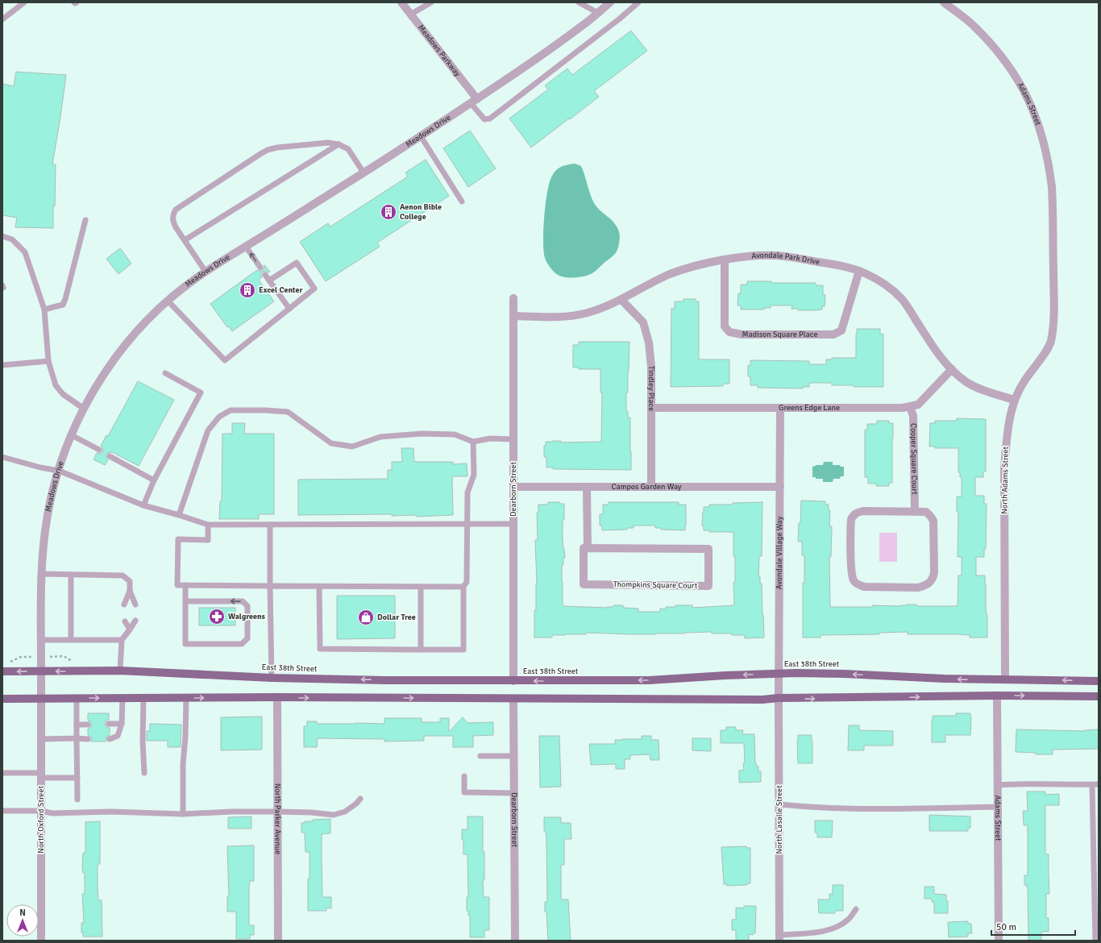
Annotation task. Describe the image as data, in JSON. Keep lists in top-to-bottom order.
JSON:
{
  "streets": {
    "main road": ["East 38th Street"],
    "street": [
      "Meadows Parkway",
      "Adams Street",
      "Meadows Drive",
      "Avondale Park Drive",
      "Madison Square Place",
      "Tindley Place",
      "Greens Edge Lane",
      "Cooper Square Court",
      "North Adams Street",
      "Campos Garden Way",
      "Dearborn Street",
      "Avondale Village Way",
      "Thompkins Square Court",
      "North Parker Avenue",
      "North Oxford Street",
      "North Lasalle Street"
    ]
  },
  "crossings": [
    ["Meadows Parkway", "Meadows Drive"],
    ["Adams Street", "North Adams Street"],
    ["Meadows Drive", "East 38th Street"],
    ["Meadows Drive", "North Oxford Street"],
    ["Avondale Park Drive", "Madison Square Place"],
    ["Avondale Park Drive", "Tindley Place"],
    ["Avondale Park Drive", "Greens Edge Lane"],
    ["Avondale Park Drive", "North Adams Street"],
    ["Avondale Park Drive", "Dearborn Street"],
    ["Tindley Place", "Greens Edge Lane"],
    ["Tindley Place", "Campos Garden Way"],
    ["Greens Edge Lane", "Cooper Square Court"],
    ["Greens Edge Lane", "Avondale Village Way"],
    ["North Adams Street", "East 38th Street"],
    ["Campos Garden Way", "Dearborn Street"],
    ["Campos Garden Way", "Avondale Village Way"],
    ["Campos Garden Way", "Thompkins Square Court"],
    ["Dearborn Street", "East 38th Street"],
    ["Avondale Village Way", "East 38th Street"],
    ["Avondale Village Way", "North Lasalle Street"]
  ],
  "places": {
    "building": ["Aenon Bible College", "Excel Center"],
    "pharmacy": ["Walgreens"],
    "shop": ["Dollar Tree"]
  },
  "scale_bar": "50 m",
  "north": "top"
}
